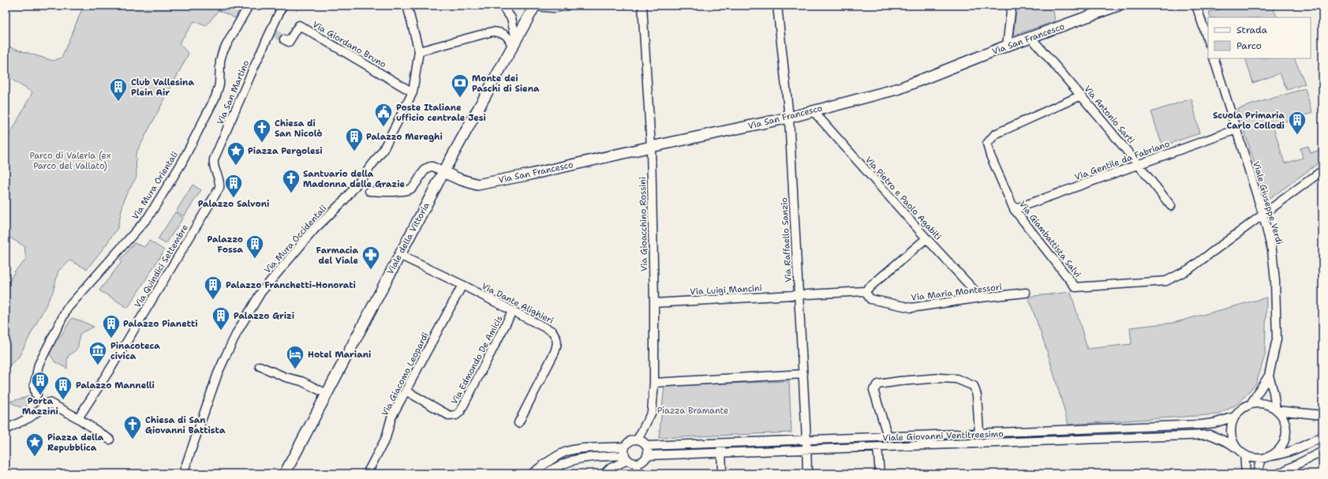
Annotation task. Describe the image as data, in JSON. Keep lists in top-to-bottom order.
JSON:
{
  "streets": {
    "main road": ["Via San Francesco", "Viale della Vittoria"],
    "street": [
      "Via Giordano Bruno",
      "Via San Martino",
      "Via Antonio Sarti",
      "Via Gentile da Fabriano",
      "Via Mura Orientali",
      "Via Pietro e Paolo Agabiti",
      "Viale Giuseppe Verdi",
      "Via Gioacchino Rossini",
      "Via Mura Occidentali",
      "Via Giambattista Salvi",
      "Via Raffaello Sanzio",
      "Via Quindici Settembre",
      "Via Luigi Mancini",
      "Via Maria Montessori",
      "Via Dante Alighieri",
      "Via Edmondo De Amicis",
      "Via Giacomo Leopardi",
      "Viale Giovanni Ventitreesimo"
    ]
  },
  "crossings": [
    ["Via San Francesco", "Via Antonio Sarti"],
    ["Via San Francesco", "Via Pietro e Paolo Agabiti"],
    ["Via San Francesco", "Via Gioacchino Rossini"],
    ["Via San Francesco", "Viale della Vittoria"],
    ["Via San Francesco", "Via Raffaello Sanzio"],
    ["Via Giordano Bruno", "Via Mura Occidentali"],
    ["Via San Martino", "Via Quindici Settembre"],
    ["Via Antonio Sarti", "Via Gentile da Fabriano"],
    ["Via Antonio Sarti", "Via Giambattista Salvi"],
    ["Via Gentile da Fabriano", "Viale Giuseppe Verdi"],
    ["Via Gentile da Fabriano", "Via Giambattista Salvi"],
    ["Via Pietro e Paolo Agabiti", "Via Maria Montessori"],
    ["Viale Giuseppe Verdi", "Via Giambattista Salvi"],
    ["Viale Giuseppe Verdi", "Viale Giovanni Ventitreesimo"],
    ["Via Gioacchino Rossini", "Via Luigi Mancini"],
    ["Via Gioacchino Rossini", "Viale Giovanni Ventitreesimo"],
    ["Viale della Vittoria", "Via Dante Alighieri"],
    ["Via Raffaello Sanzio", "Via Luigi Mancini"],
    ["Via Raffaello Sanzio", "Viale Giovanni Ventitreesimo"],
    ["Via Dante Alighieri", "Via Edmondo De Amicis"],
    ["Via Dante Alighieri", "Via Giacomo Leopardi"],
    ["Via Edmondo De Amicis", "Via Giacomo Leopardi"]
  ],
  "parks": ["Parco di Valeria (ex Parco del Vallato)", "Piazza Bramante"],
  "places": {
    "bank": ["Monte dei Paschi di Siena"],
    "building": [
      "Club Vallesina Plein Air",
      "Scuola Primaria Carlo Collodi",
      "Palazzo Mereghi",
      "Palazzo Salvoni",
      "Palazzo Fossa",
      "Palazzo Franchetti-Honorati",
      "Palazzo Grizi",
      "Palazzo Pianetti",
      "Porta Mazzini",
      "Palazzo Mannelli"
    ],
    "public building": ["Poste Italiane ufficio centrale Jesi"],
    "church": ["Chiesa di San Nicolò", "Santuario della Madonna delle Grazie", "Chiesa di San Giovanni Battista"],
    "place": ["Piazza Pergolesi", "Piazza della Repubblica"],
    "pharmacy": ["Farmacia del Viale"],
    "museum": ["Pinacoteca civica"],
    "hotel": ["Hotel Mariani"]
  },
  "legend": ["Strada", "Parco"]
}
